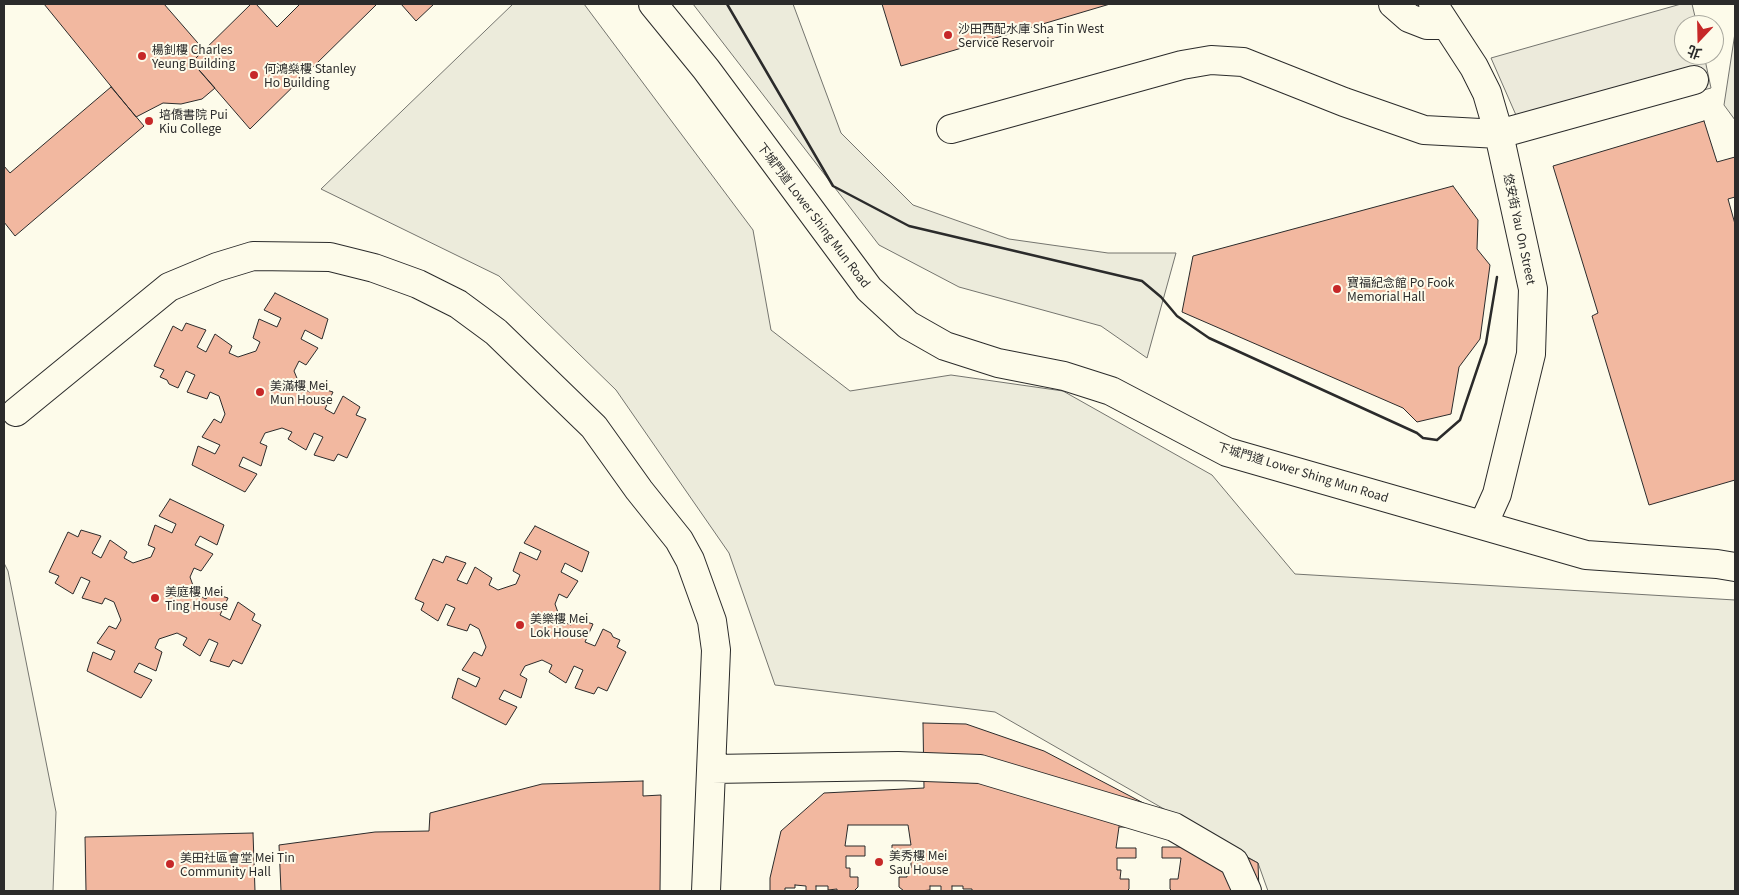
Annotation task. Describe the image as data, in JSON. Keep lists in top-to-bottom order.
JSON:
{
  "streets": {
    "street": ["下城門道 Lower Shing Mun Road", "悠安街 Yau On Street"]
  },
  "crossings": [
    ["下城門道 Lower Shing Mun Road", "悠安街 Yau On Street"]
  ],
  "places": [
    "沙田西配水庫 Sha Tin West Service Reservoir",
    "楊釗樓 Charles Yeung Building",
    "何鴻燊樓 Stanley Ho Building",
    "培僑書院 Pui Kiu College",
    "寶福紀念館 Po Fook Memorial Hall",
    "美滿樓 Mei Mun House",
    "美庭樓 Mei Ting House",
    "美樂樓 Mei Lok House",
    "美秀樓 Mei Sau House",
    "美田社區會堂 Mei Tin Community Hall"
  ],
  "north": "bottom"
}
